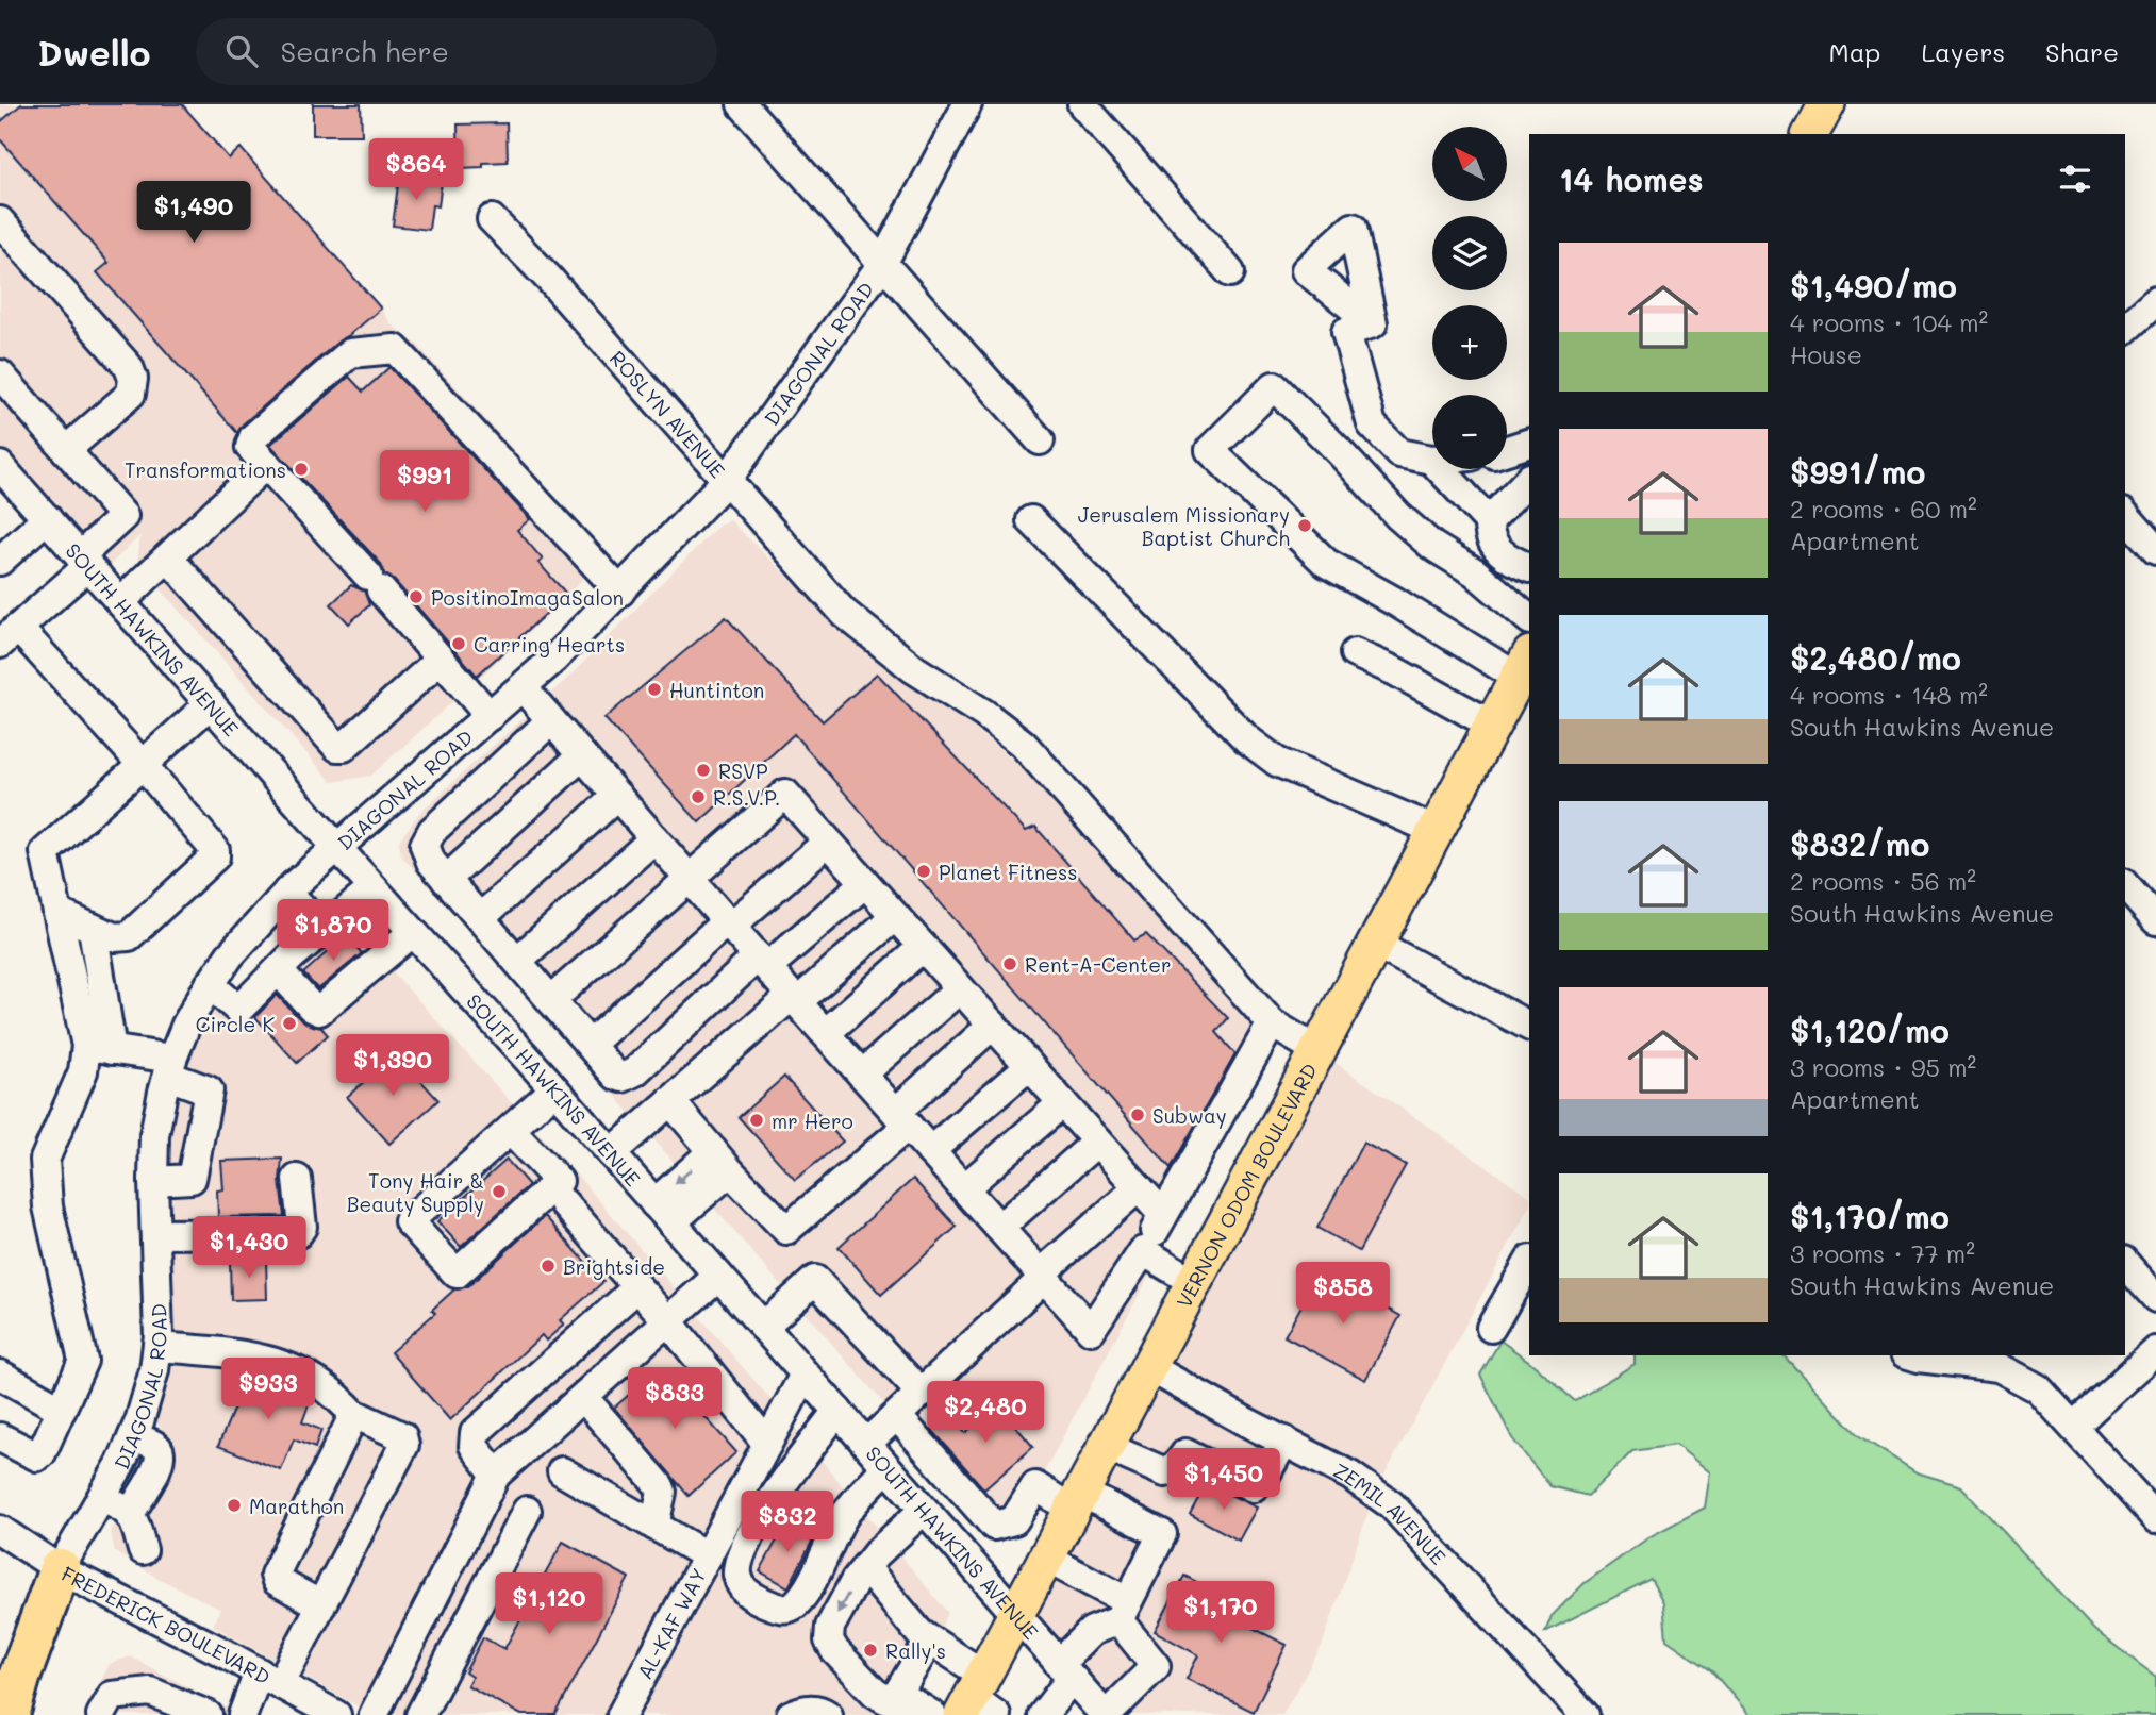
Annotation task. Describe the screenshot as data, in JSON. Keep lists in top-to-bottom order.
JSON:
{
  "streets": {
    "main road": ["VERNON ODOM BOULEVARD"],
    "street": [
      "DIAGONAL ROAD",
      "ROSLYN AVENUE",
      "SOUTH HAWKINS AVENUE",
      "ZEMIL AVENUE",
      "AL-KAF WAY",
      "FREDERICK BOULEVARD"
    ]
  },
  "crossings": [
    ["DIAGONAL ROAD", "ROSLYN AVENUE"],
    ["DIAGONAL ROAD", "SOUTH HAWKINS AVENUE"],
    ["DIAGONAL ROAD", "FREDERICK BOULEVARD"],
    ["ROSLYN AVENUE", "VERNON ODOM BOULEVARD"],
    ["SOUTH HAWKINS AVENUE", "VERNON ODOM BOULEVARD"],
    ["SOUTH HAWKINS AVENUE", "AL-KAF WAY"],
    ["VERNON ODOM BOULEVARD", "ZEMIL AVENUE"]
  ],
  "places": [
    "Transformations",
    "Jerusalem Missionary Baptist Church",
    "PositinoImagaSalon",
    "Carring Hearts",
    "Huntinton",
    "RSVP",
    "R.S.V.P.",
    "Planet Fitness",
    "Rent-A-Center",
    "Circle K",
    "Subway",
    "mr Hero",
    "Tony Hair & Beauty Supply",
    "Brightside",
    "Marathon",
    "Rally's"
  ],
  "north": "top left",
  "page": {
    "header": "Dwello",
    "search": "Search here",
    "nav": ["Map", "Layers", "Share"],
    "map_buttons": ["+", "−"],
    "heading": "14 homes",
    "price": [
      "$864",
      "$1,490",
      "$991",
      "$1,870",
      "$1,390",
      "$1,430",
      "$858",
      "$933",
      "$833",
      "$2,480",
      "$1,450",
      "$832",
      "$1,120",
      "$1,170"
    ],
    "list": [
      {
        "name": "$1,490/mo",
        "note": "4 rooms · 104 m² · House"
      },
      {
        "name": "$991/mo",
        "note": "2 rooms · 60 m² · Apartment"
      },
      {
        "name": "$2,480/mo",
        "note": "4 rooms · 148 m² · South Hawkins Avenue"
      },
      {
        "name": "$832/mo",
        "note": "2 rooms · 56 m² · South Hawkins Avenue"
      },
      {
        "name": "$1,120/mo",
        "note": "3 rooms · 95 m² · Apartment"
      },
      {
        "name": "$1,170/mo",
        "note": "3 rooms · 77 m² · South Hawkins Avenue"
      }
    ]
  }
}
